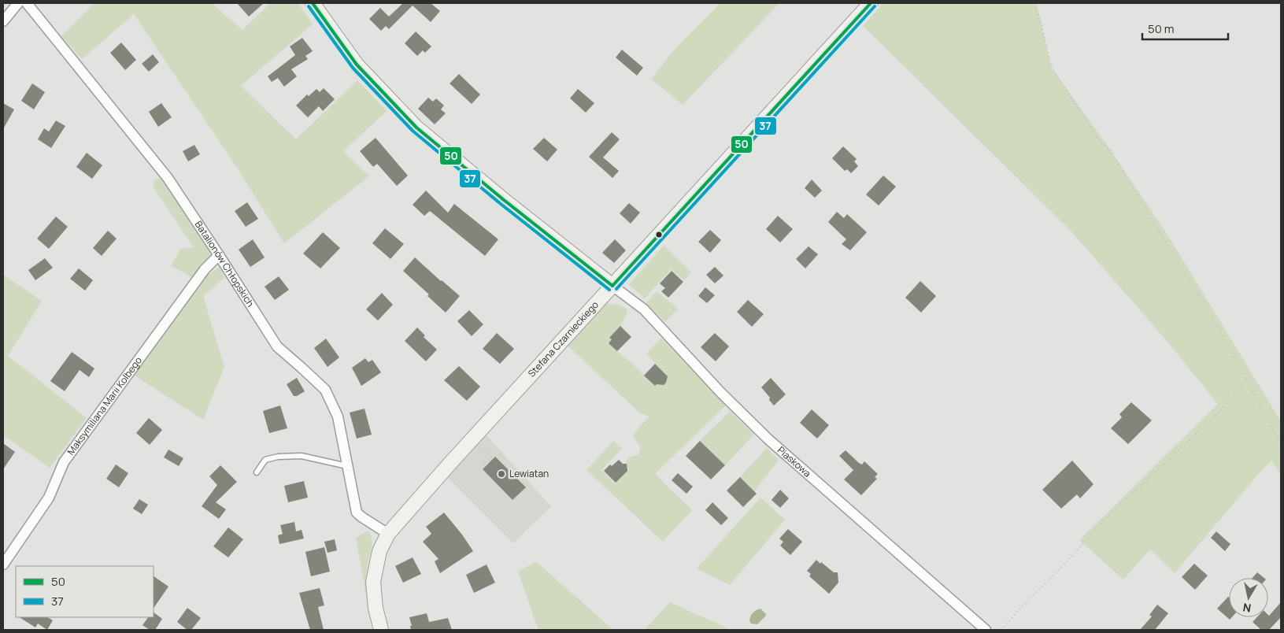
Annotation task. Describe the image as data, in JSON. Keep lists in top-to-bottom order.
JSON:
{
  "streets": {
    "street": [
      "Batalionów Chłopskich",
      "Stefana Czarnieckiego",
      "Maksymiliana Marii Kolbego",
      "Piaskowa"
    ]
  },
  "crossings": [
    ["Batalionów Chłopskich", "Stefana Czarnieckiego"],
    ["Batalionów Chłopskich", "Maksymiliana Marii Kolbego"],
    ["Stefana Czarnieckiego", "Piaskowa"]
  ],
  "places": ["Lewiatan"],
  "lines": ["transit line 50", "transit line 37"],
  "legend": ["50", "37"],
  "scale_bar": "50 m",
  "north": "bottom"
}
